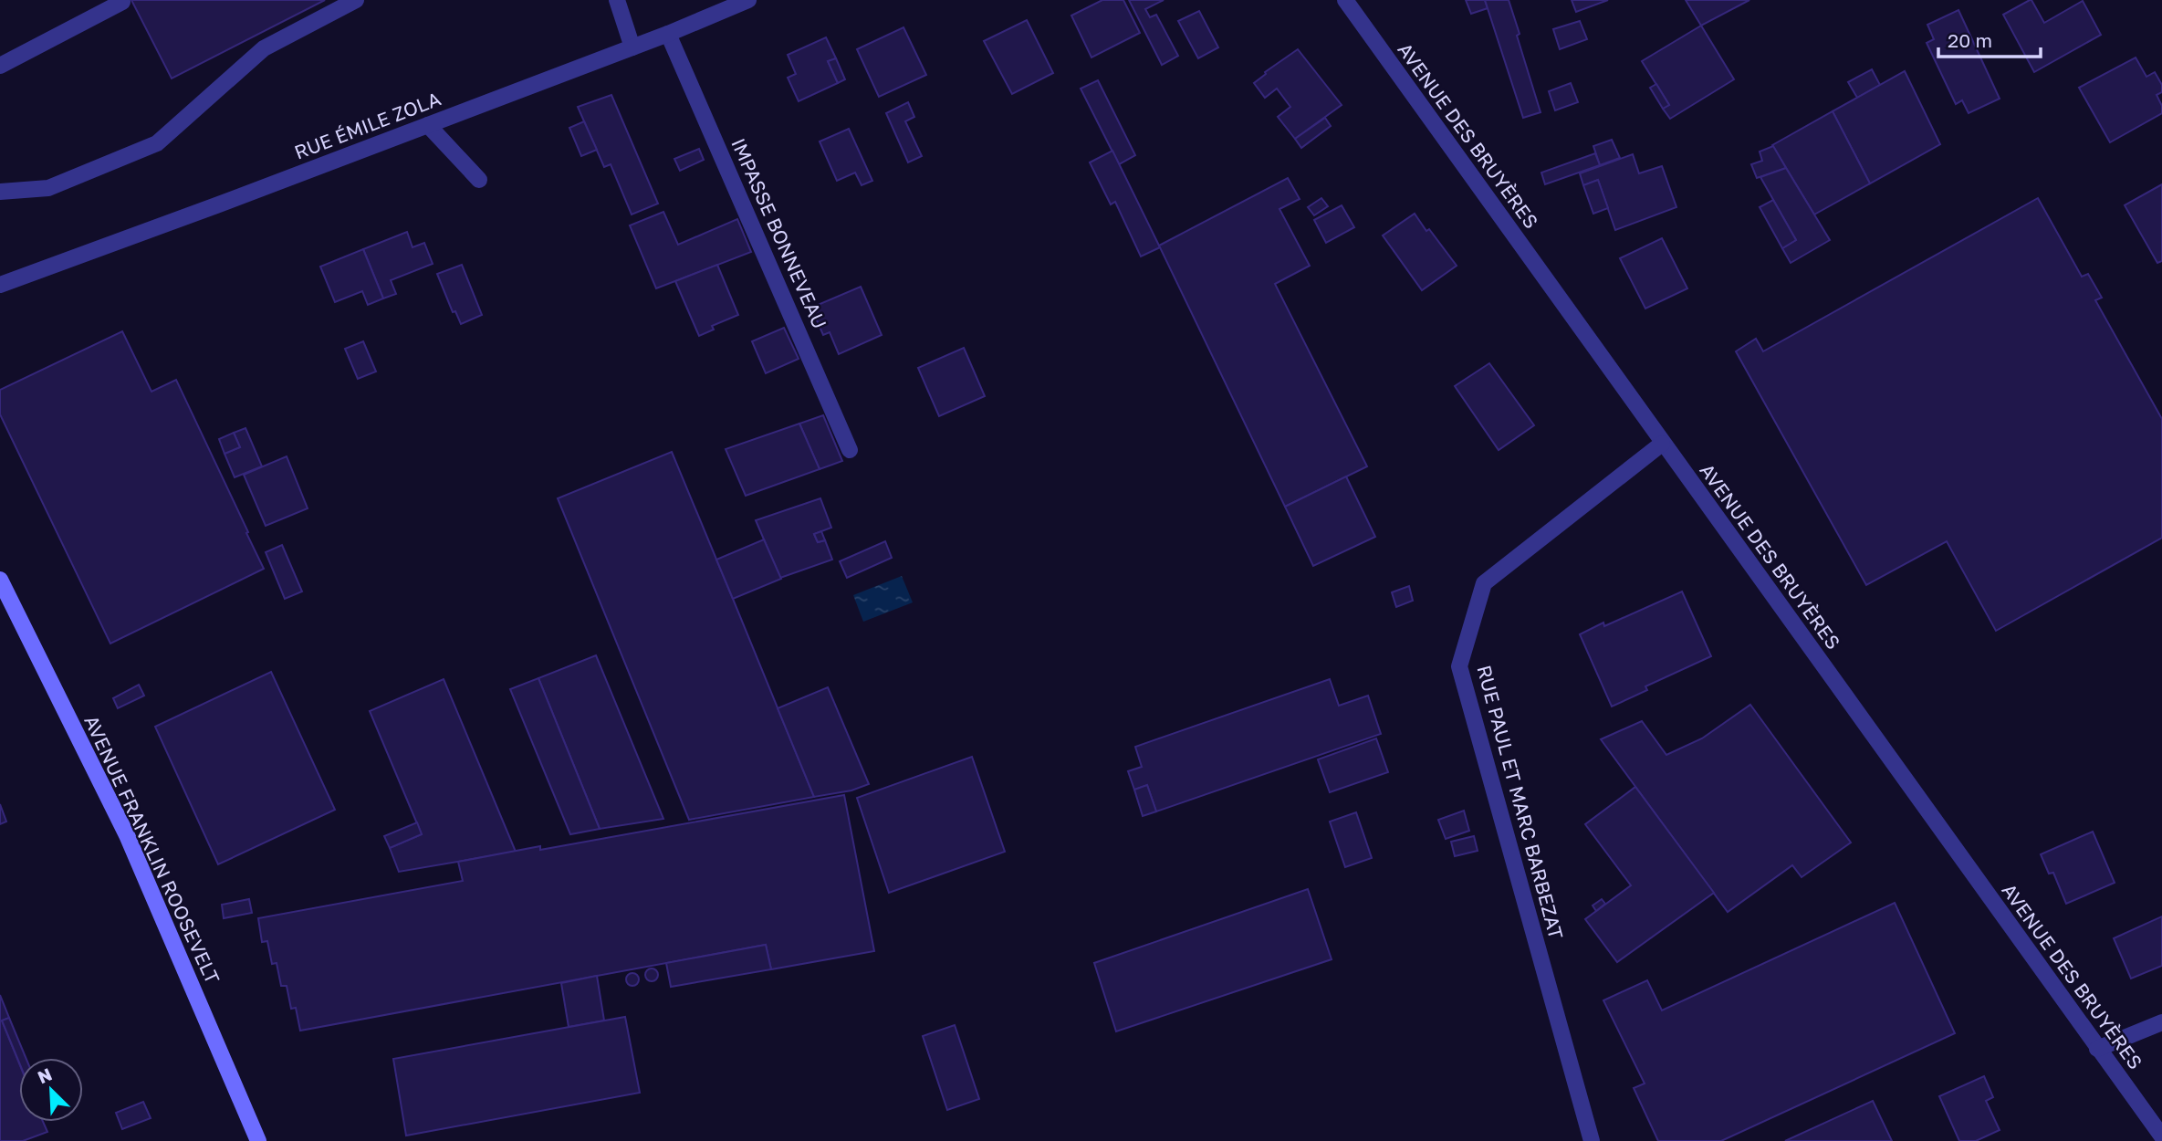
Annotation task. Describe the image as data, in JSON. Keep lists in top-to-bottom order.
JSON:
{
  "streets": {
    "street": [
      "RUE ÉMILE ZOLA",
      "AVENUE DES BRUYÈRES",
      "IMPASSE BONNEVEAU",
      "RUE PAUL ET MARC BARBEZAT",
      "AVENUE FRANKLIN ROOSEVELT"
    ]
  },
  "crossings": [
    ["RUE ÉMILE ZOLA", "IMPASSE BONNEVEAU"],
    ["AVENUE DES BRUYÈRES", "RUE PAUL ET MARC BARBEZAT"]
  ],
  "scale_bar": "20 m",
  "north": "top left"
}
